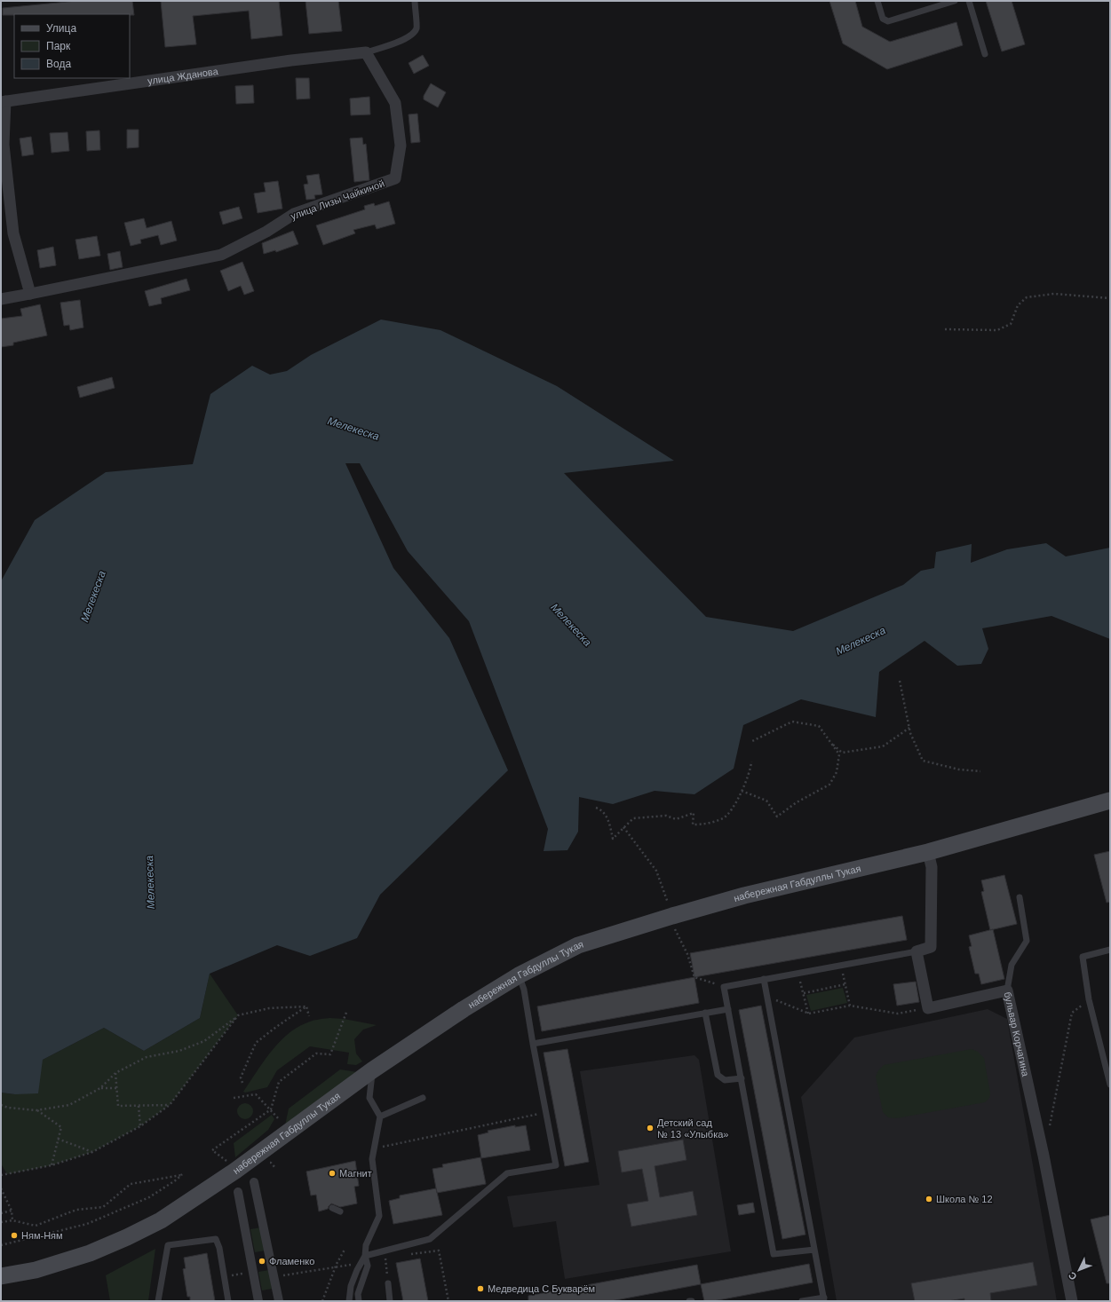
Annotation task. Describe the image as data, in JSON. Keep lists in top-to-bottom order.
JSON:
{
  "streets": {
    "main road": ["набережная Габдуллы Тукая"],
    "street": ["улица Жданова", "улица Лизы Чайкиной", "бульвар Корчагина"]
  },
  "crossings": [
    ["улица Жданова", "улица Лизы Чайкиной"]
  ],
  "water": ["Мелекеска"],
  "places": [
    "Детский сад № 13 «Улыбка»",
    "Магнит",
    "Школа № 12",
    "Ням-Ням",
    "Фламенко",
    "Медведица С Букварём"
  ],
  "legend": ["Улица", "Парк", "Вода"],
  "north": "bottom left"
}
